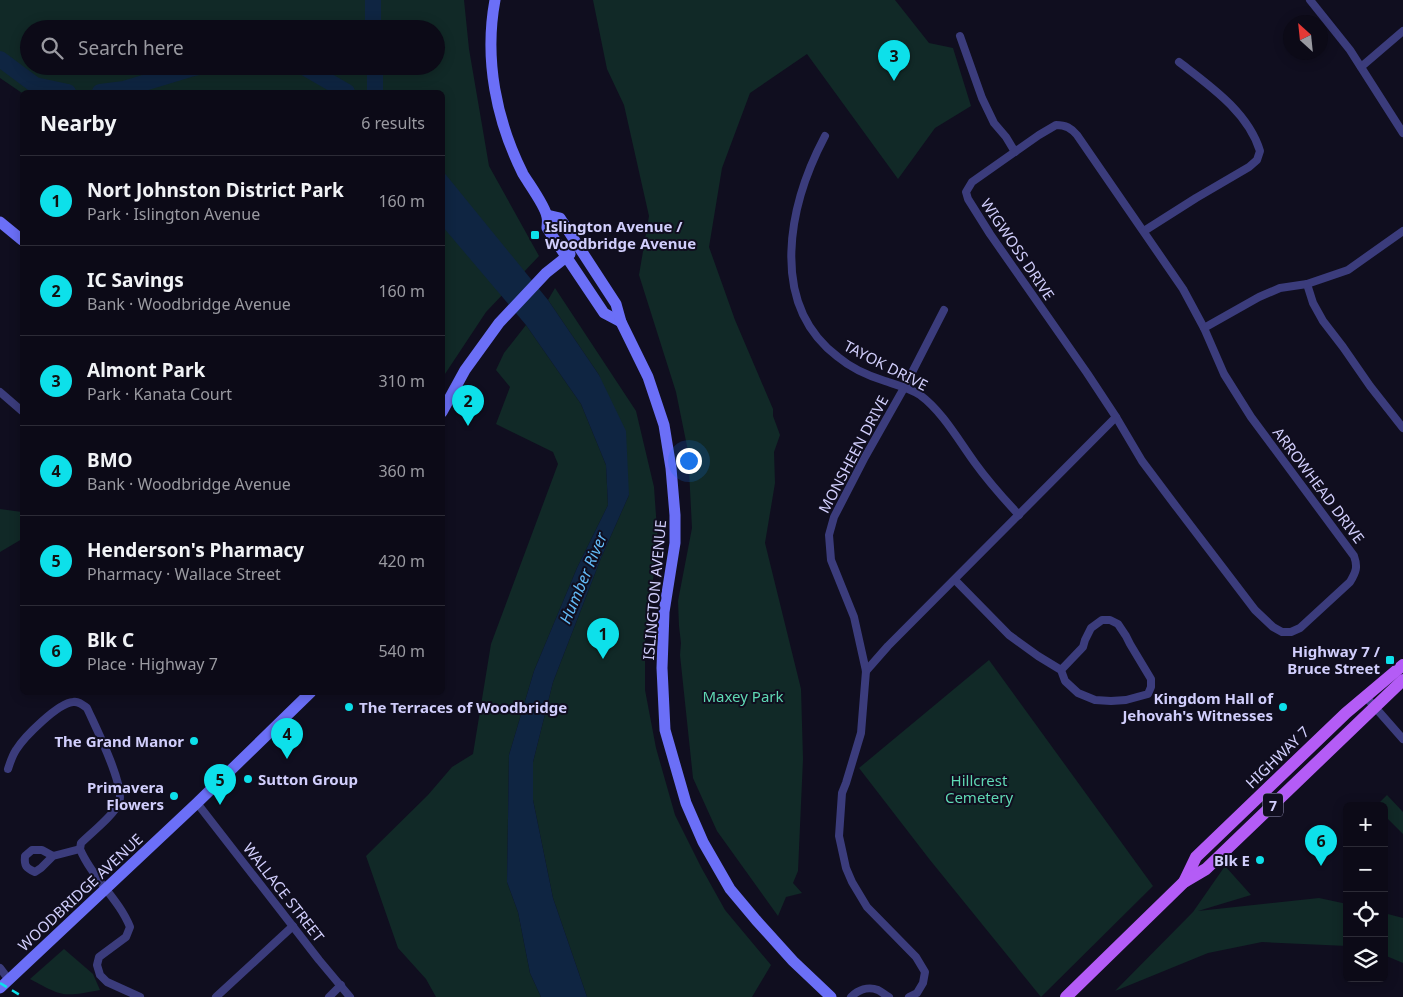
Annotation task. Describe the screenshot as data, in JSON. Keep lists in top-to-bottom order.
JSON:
{
  "streets": {
    "main road": [
      "ISLINGTON AVENUE",
      "HIGHWAY 7",
      "7",
      "WOODBRIDGE AVENUE"
    ],
    "street": [
      "WIGWOSS DRIVE",
      "TAYOK DRIVE",
      "MONSHEEN DRIVE",
      "ARROWHEAD DRIVE",
      "WALLACE STREET"
    ]
  },
  "crossings": [
    ["WIGWOSS DRIVE", "ARROWHEAD DRIVE"],
    ["TAYOK DRIVE", "MONSHEEN DRIVE"],
    ["WOODBRIDGE AVENUE", "WALLACE STREET"]
  ],
  "water": ["Humber River"],
  "parks": ["Maxey Park", "Hillcrest Cemetery"],
  "places": {
    "transit": ["Islington Avenue / Woodbridge Avenue", "Highway 7 / Bruce Street"],
    "other": [
      "The Terraces of Woodbridge",
      "Kingdom Hall of Jehovah's Witnesses",
      "The Grand Manor",
      "Sutton Group",
      "Primavera Flowers",
      "Blk E"
    ]
  },
  "north": "top left",
  "page": {
    "search": "Search here",
    "pins": [
      "3",
      "2",
      "1",
      "4",
      "5",
      "6"
    ],
    "heading": ["Nearby", "6 results"],
    "list": [
      {
        "mark": "1",
        "name": "Nort Johnston District Park",
        "note": "Park · Islington Avenue",
        "value": "160 m"
      },
      {
        "mark": "2",
        "name": "IC Savings",
        "note": "Bank · Woodbridge Avenue",
        "value": "160 m"
      },
      {
        "mark": "3",
        "name": "Almont Park",
        "note": "Park · Kanata Court",
        "value": "310 m"
      },
      {
        "mark": "4",
        "name": "BMO",
        "note": "Bank · Woodbridge Avenue",
        "value": "360 m"
      },
      {
        "mark": "5",
        "name": "Henderson's Pharmacy",
        "note": "Pharmacy · Wallace Street",
        "value": "420 m"
      },
      {
        "mark": "6",
        "name": "Blk C",
        "note": "Place · Highway 7",
        "value": "540 m"
      }
    ],
    "map_buttons": ["+", "−"]
  }
}
